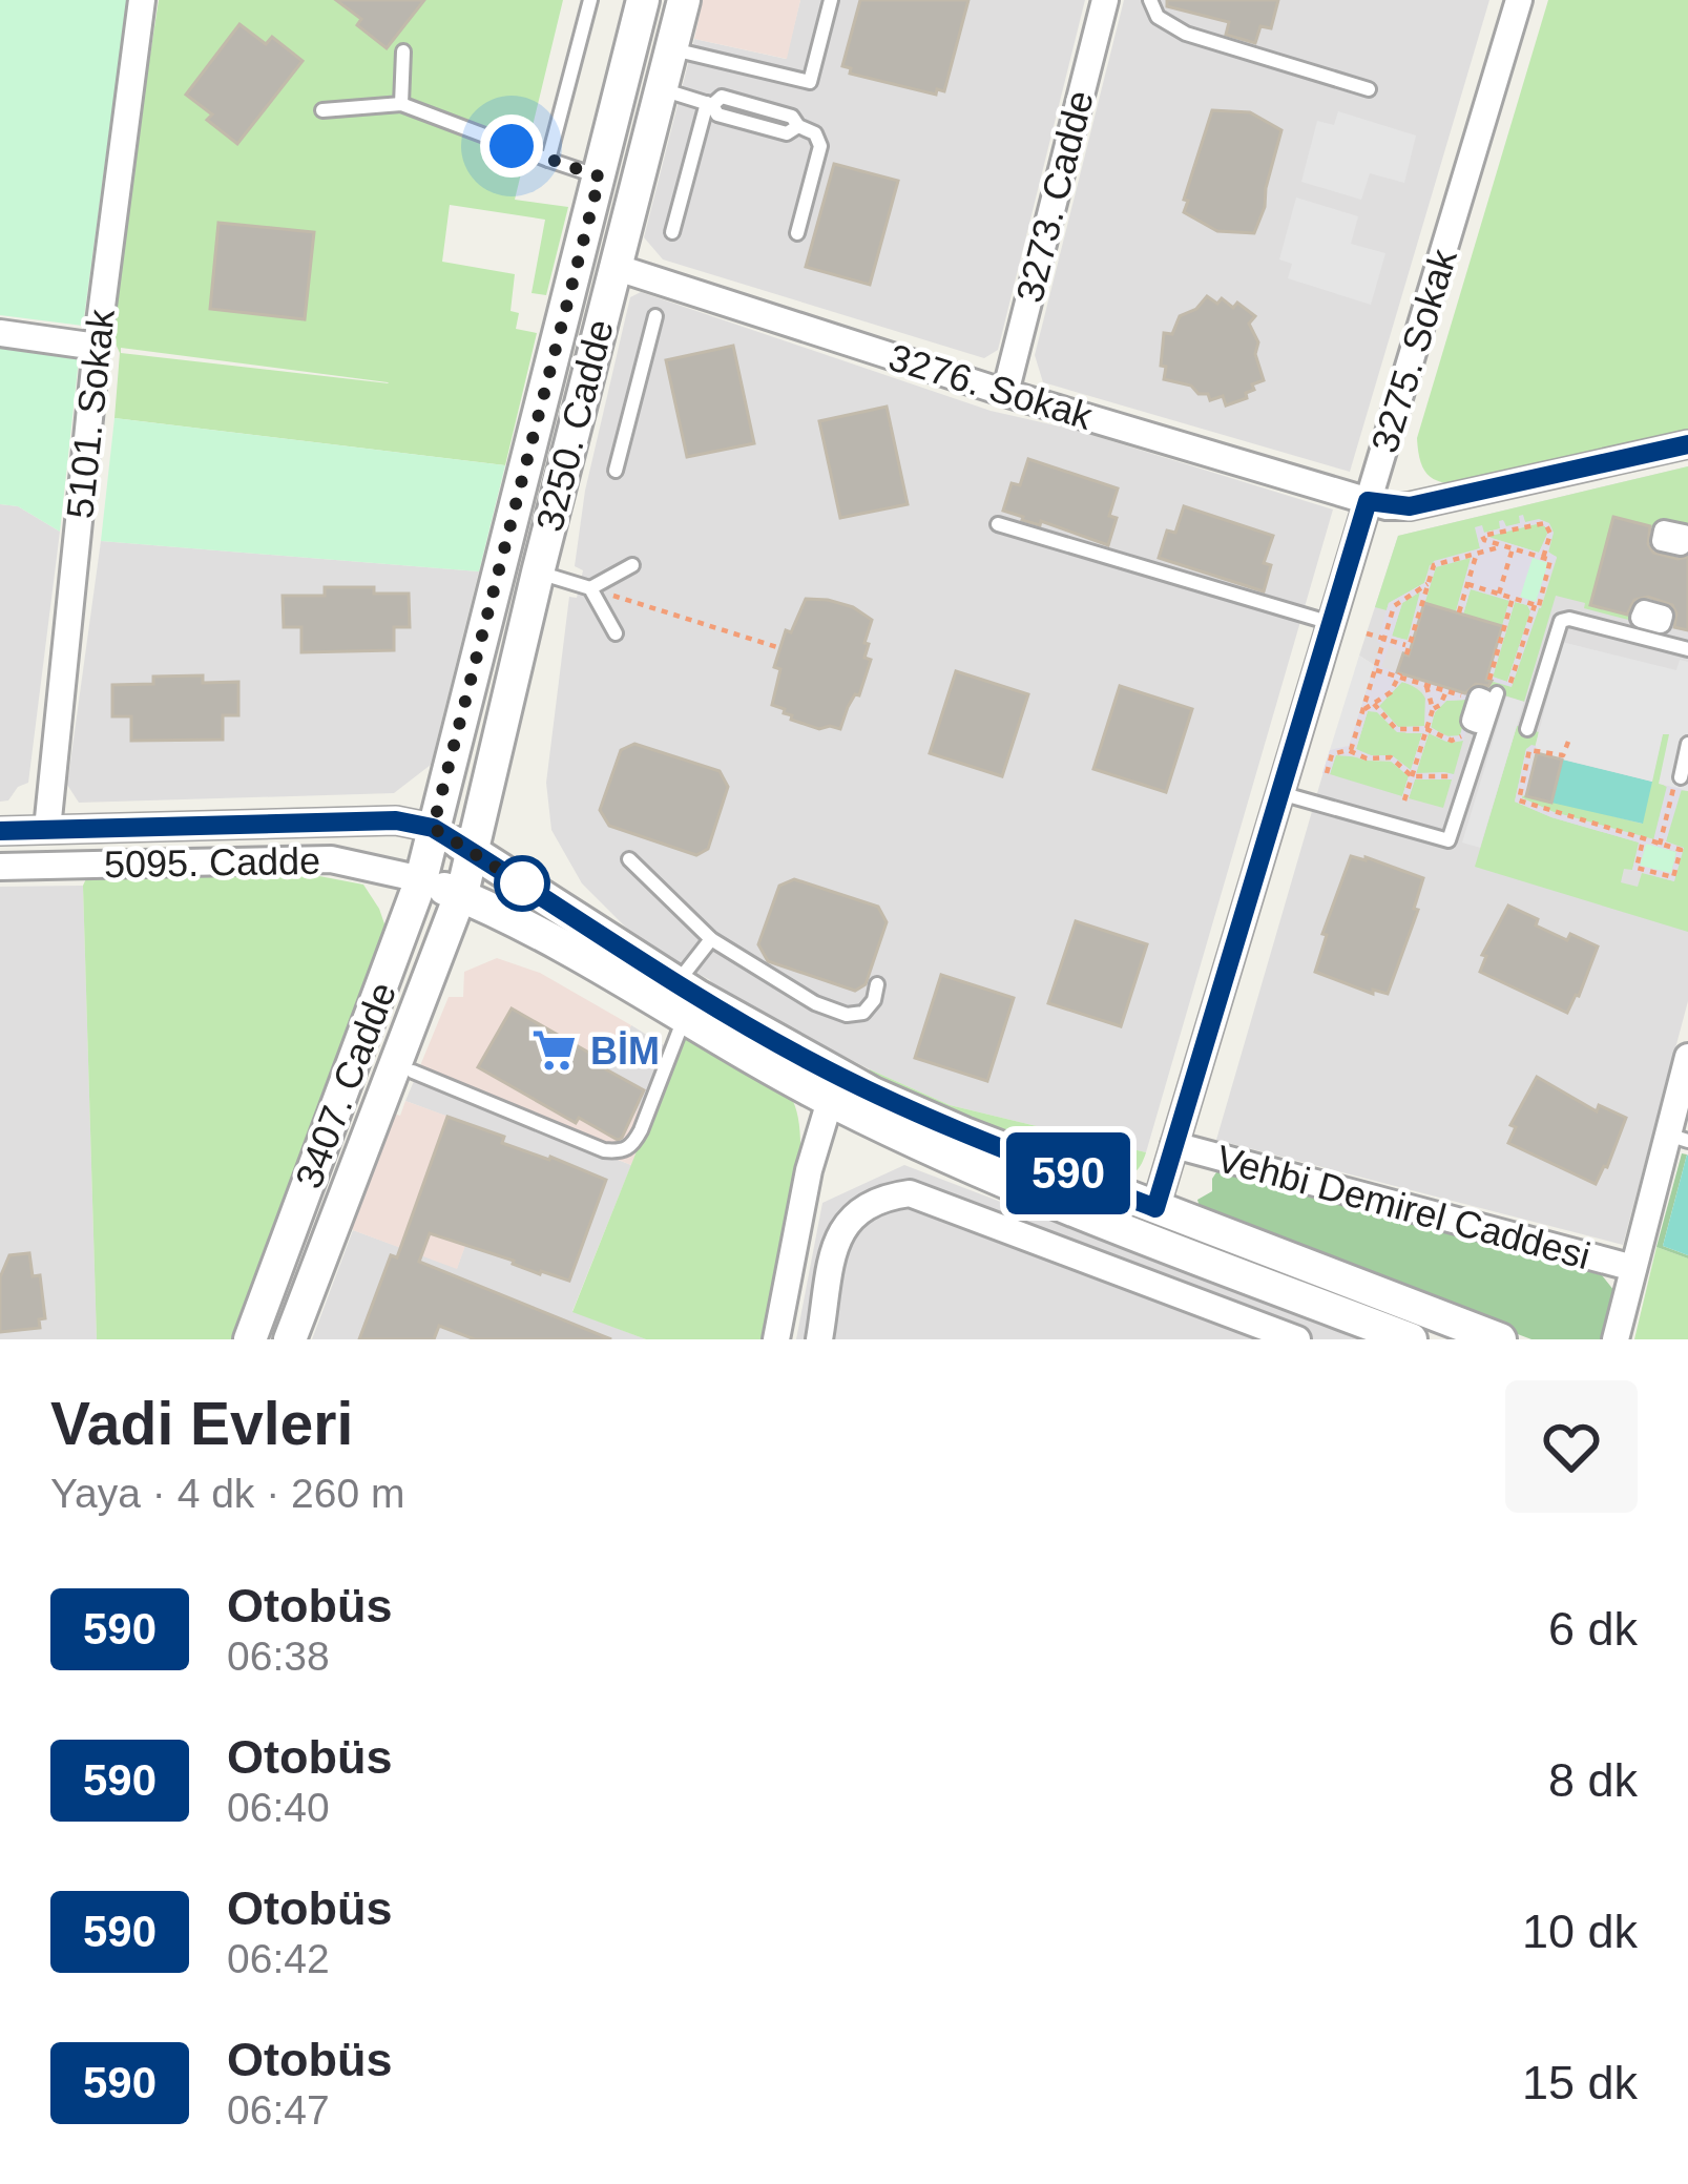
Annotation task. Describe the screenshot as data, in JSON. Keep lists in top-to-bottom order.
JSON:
{
  "streets": {
    "street": [
      "3273. Cadde",
      "3275. Sokak",
      "3276. Sokak",
      "5101. Sokak",
      "3250. Cadde",
      "5095. Cadde",
      "3407. Cadde",
      "Vehbi Demirel Caddesi"
    ]
  },
  "crossings": [
    ["3273. Cadde", "3276. Sokak"],
    ["3275. Sokak", "3276. Sokak"],
    ["3275. Sokak", "Vehbi Demirel Caddesi"],
    ["3276. Sokak", "3250. Cadde"],
    ["5101. Sokak", "5095. Cadde"],
    ["3250. Cadde", "5095. Cadde"],
    ["3250. Cadde", "3407. Cadde"],
    ["5095. Cadde", "3407. Cadde"]
  ],
  "places": {
    "supermarket": ["BİM"]
  },
  "lines": ["bus line 590"],
  "page": {
    "on_map": "590",
    "heading": ["Vadi Evleri", "Yaya · 4 dk · 260 m"],
    "list": [
      {
        "mark": "590",
        "name": "Otobüs",
        "note": "06:38",
        "value": "6 dk"
      },
      {
        "mark": "590",
        "name": "Otobüs",
        "note": "06:40",
        "value": "8 dk"
      },
      {
        "mark": "590",
        "name": "Otobüs",
        "note": "06:42",
        "value": "10 dk"
      },
      {
        "mark": "590",
        "name": "Otobüs",
        "note": "06:47",
        "value": "15 dk"
      }
    ]
  }
}
